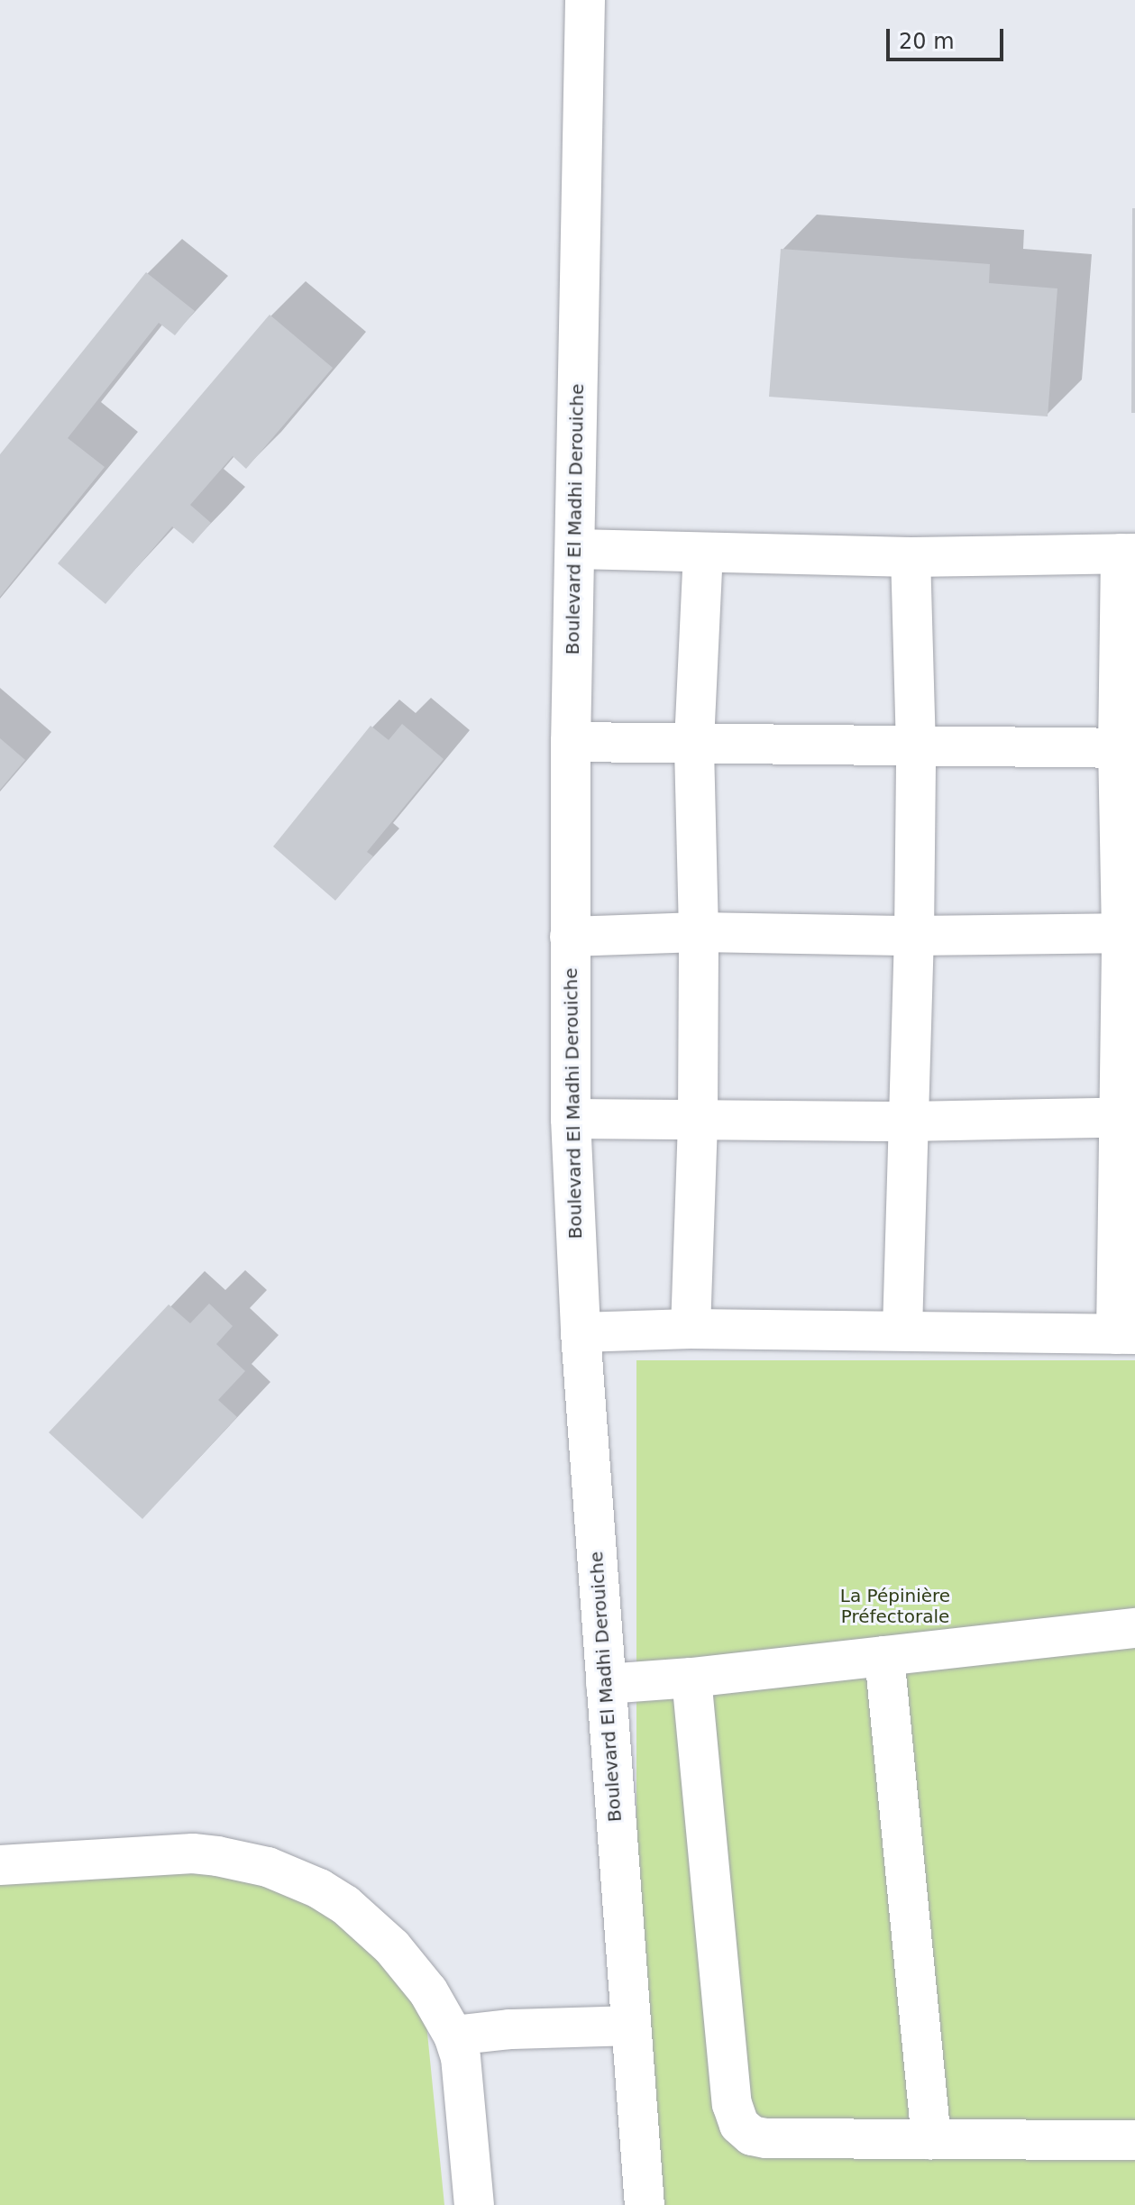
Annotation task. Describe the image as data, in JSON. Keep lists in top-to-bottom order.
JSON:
{
  "streets": {
    "street": ["Boulevard El Madhi Derouiche"]
  },
  "parks": ["La Pépinière Préfectorale"],
  "scale_bar": "20 m"
}
